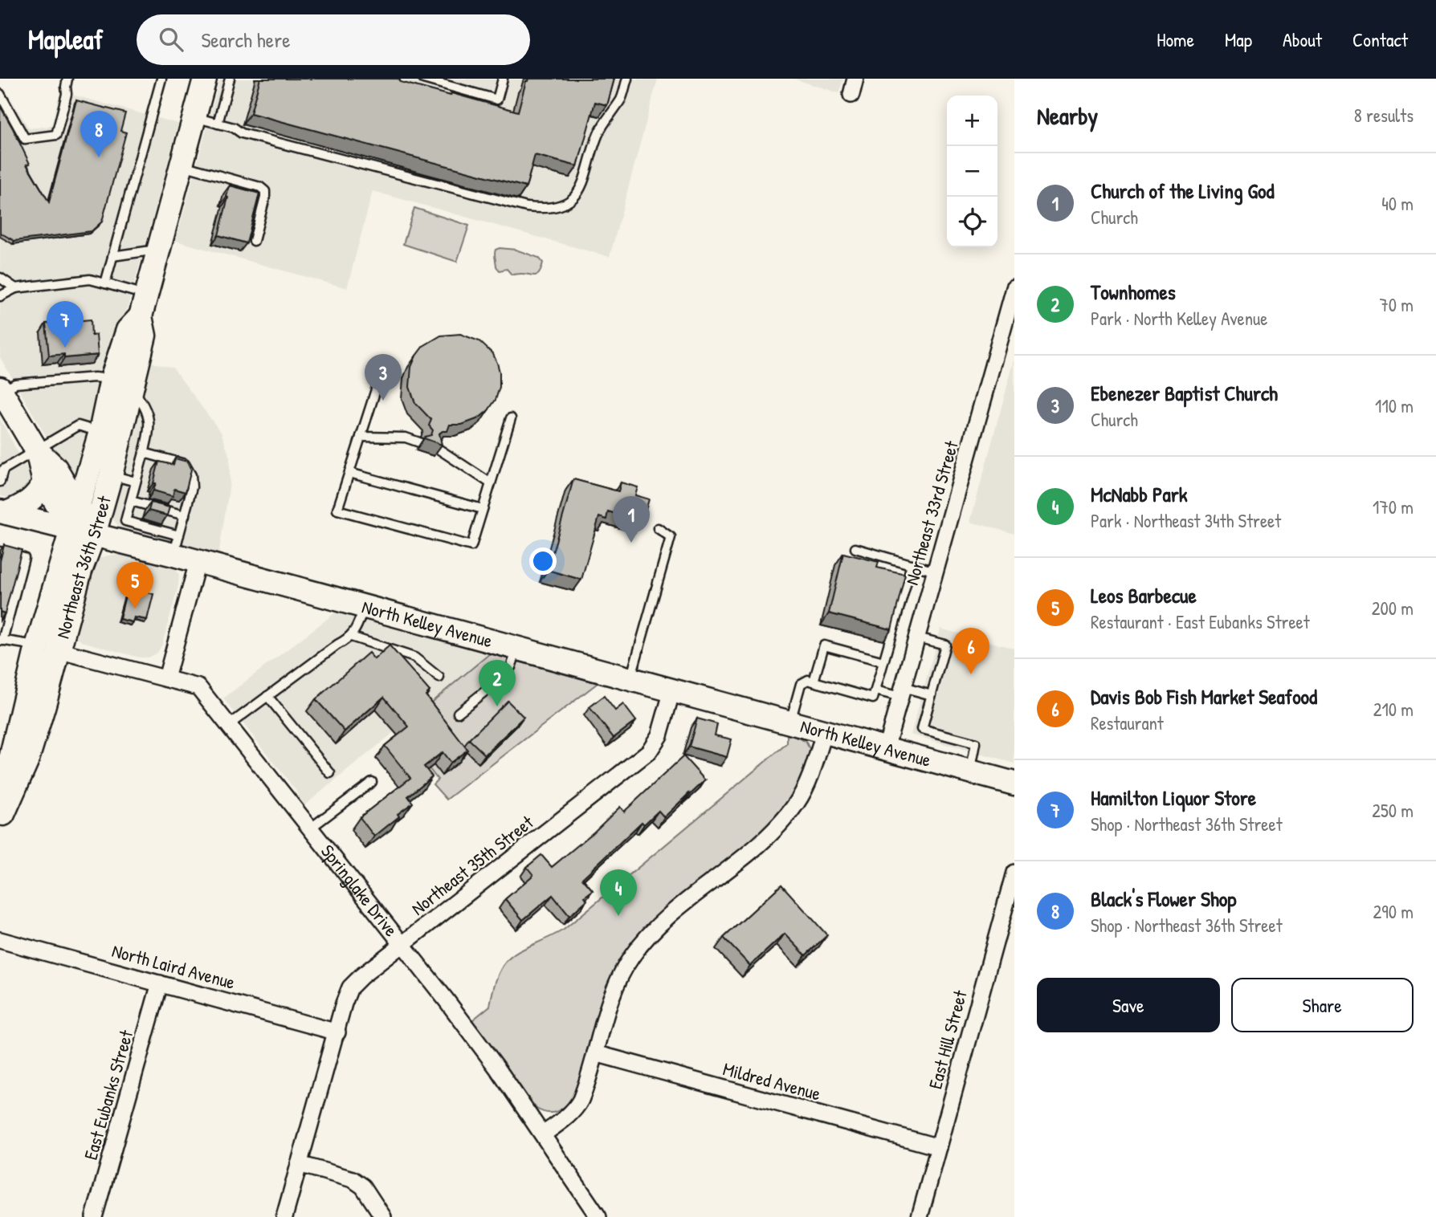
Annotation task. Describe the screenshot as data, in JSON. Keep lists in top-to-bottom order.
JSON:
{
  "streets": {
    "main road": ["Northeast 36th Street", "North Kelley Avenue"],
    "street": [
      "Northeast 33rd Street",
      "Northeast 35th Street",
      "Springlake Drive",
      "North Laird Avenue",
      "East Hill Street",
      "Mildred Avenue",
      "East Eubanks Street"
    ]
  },
  "crossings": [
    ["Northeast 33rd Street", "North Kelley Avenue"],
    ["Northeast 36th Street", "North Kelley Avenue"],
    ["Northeast 36th Street", "Springlake Drive"],
    ["North Kelley Avenue", "Northeast 35th Street"],
    ["Northeast 35th Street", "Springlake Drive"],
    ["Northeast 35th Street", "North Laird Avenue"],
    ["North Laird Avenue", "East Eubanks Street"],
    ["East Hill Street", "Mildred Avenue"]
  ],
  "page": {
    "header": "Mapleaf",
    "search": "Search here",
    "nav": [
      "Home",
      "Map",
      "About",
      "Contact"
    ],
    "heading": ["Nearby", "8 results"],
    "map_buttons": ["+", "−"],
    "pins": [
      "8",
      "7",
      "3",
      "1",
      "5",
      "6",
      "2",
      "4"
    ],
    "list": [
      {
        "mark": "1",
        "name": "Church of the Living God",
        "note": "Church",
        "value": "40 m"
      },
      {
        "mark": "2",
        "name": "Townhomes",
        "note": "Park · North Kelley Avenue",
        "value": "70 m"
      },
      {
        "mark": "3",
        "name": "Ebenezer Baptist Church",
        "note": "Church",
        "value": "110 m"
      },
      {
        "mark": "4",
        "name": "McNabb Park",
        "note": "Park · Northeast 34th Street",
        "value": "170 m"
      },
      {
        "mark": "5",
        "name": "Leos Barbecue",
        "note": "Restaurant · East Eubanks Street",
        "value": "200 m"
      },
      {
        "mark": "6",
        "name": "Davis Bob Fish Market Seafood",
        "note": "Restaurant",
        "value": "210 m"
      },
      {
        "mark": "7",
        "name": "Hamilton Liquor Store",
        "note": "Shop · Northeast 36th Street",
        "value": "250 m"
      },
      {
        "mark": "8",
        "name": "Black's Flower Shop",
        "note": "Shop · Northeast 36th Street",
        "value": "290 m"
      }
    ],
    "buttons": ["Save", "Share"]
  }
}
